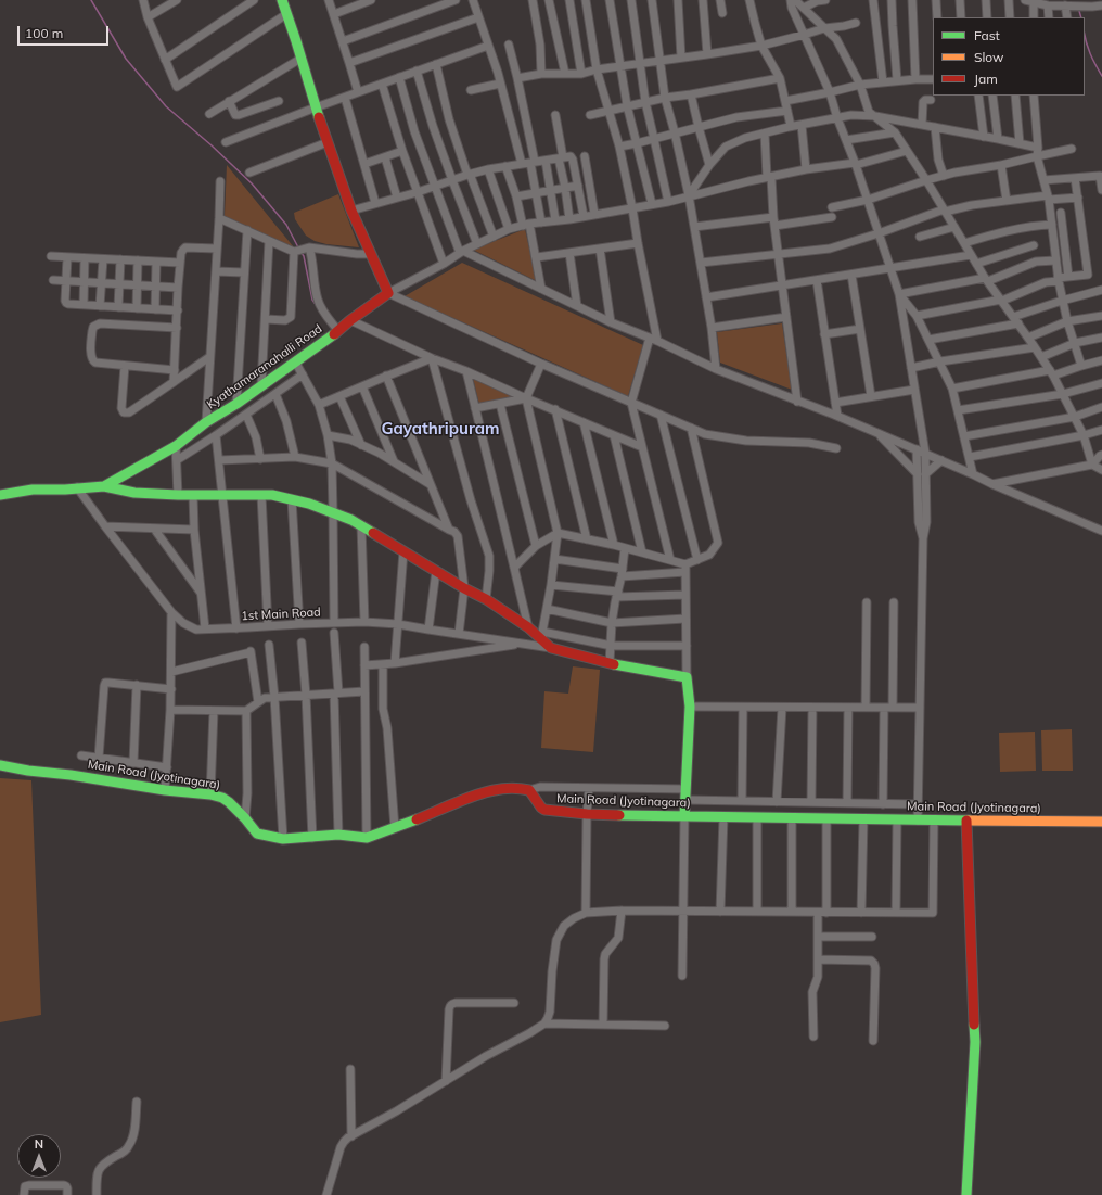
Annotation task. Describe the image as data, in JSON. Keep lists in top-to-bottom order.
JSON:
{
  "streets": {
    "street": ["Kyathamaranahalli Road", "1st Main Road", "Main Road (Jyotinagara)"]
  },
  "crossings": [
    ["Kyathamaranahalli Road", "1st Main Road"]
  ],
  "districts": ["Gayathripuram"],
  "legend": ["Fast", "Slow", "Jam"],
  "scale_bar": "100 m",
  "north": "top"
}
